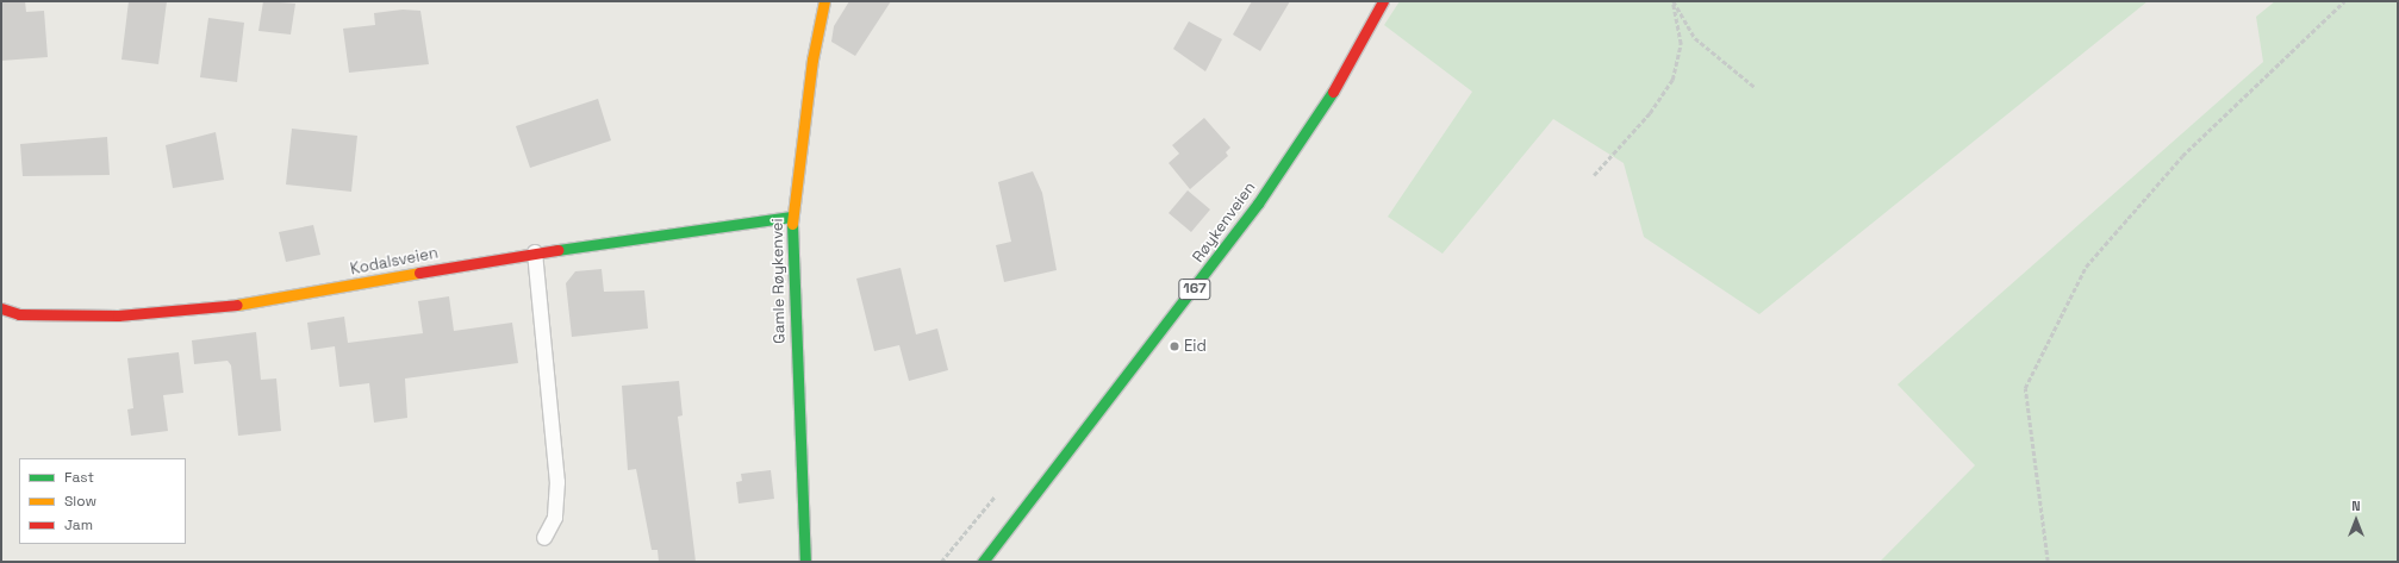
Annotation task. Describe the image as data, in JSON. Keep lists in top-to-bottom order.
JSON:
{
  "streets": {
    "street": [
      "Røykenveien",
      "Kodalsveien",
      "Gamle Røykenvei",
      "167"
    ]
  },
  "crossings": [
    ["Kodalsveien", "Gamle Røykenvei"]
  ],
  "places": ["Eid"],
  "legend": ["Fast", "Slow", "Jam"],
  "north": "top"
}
